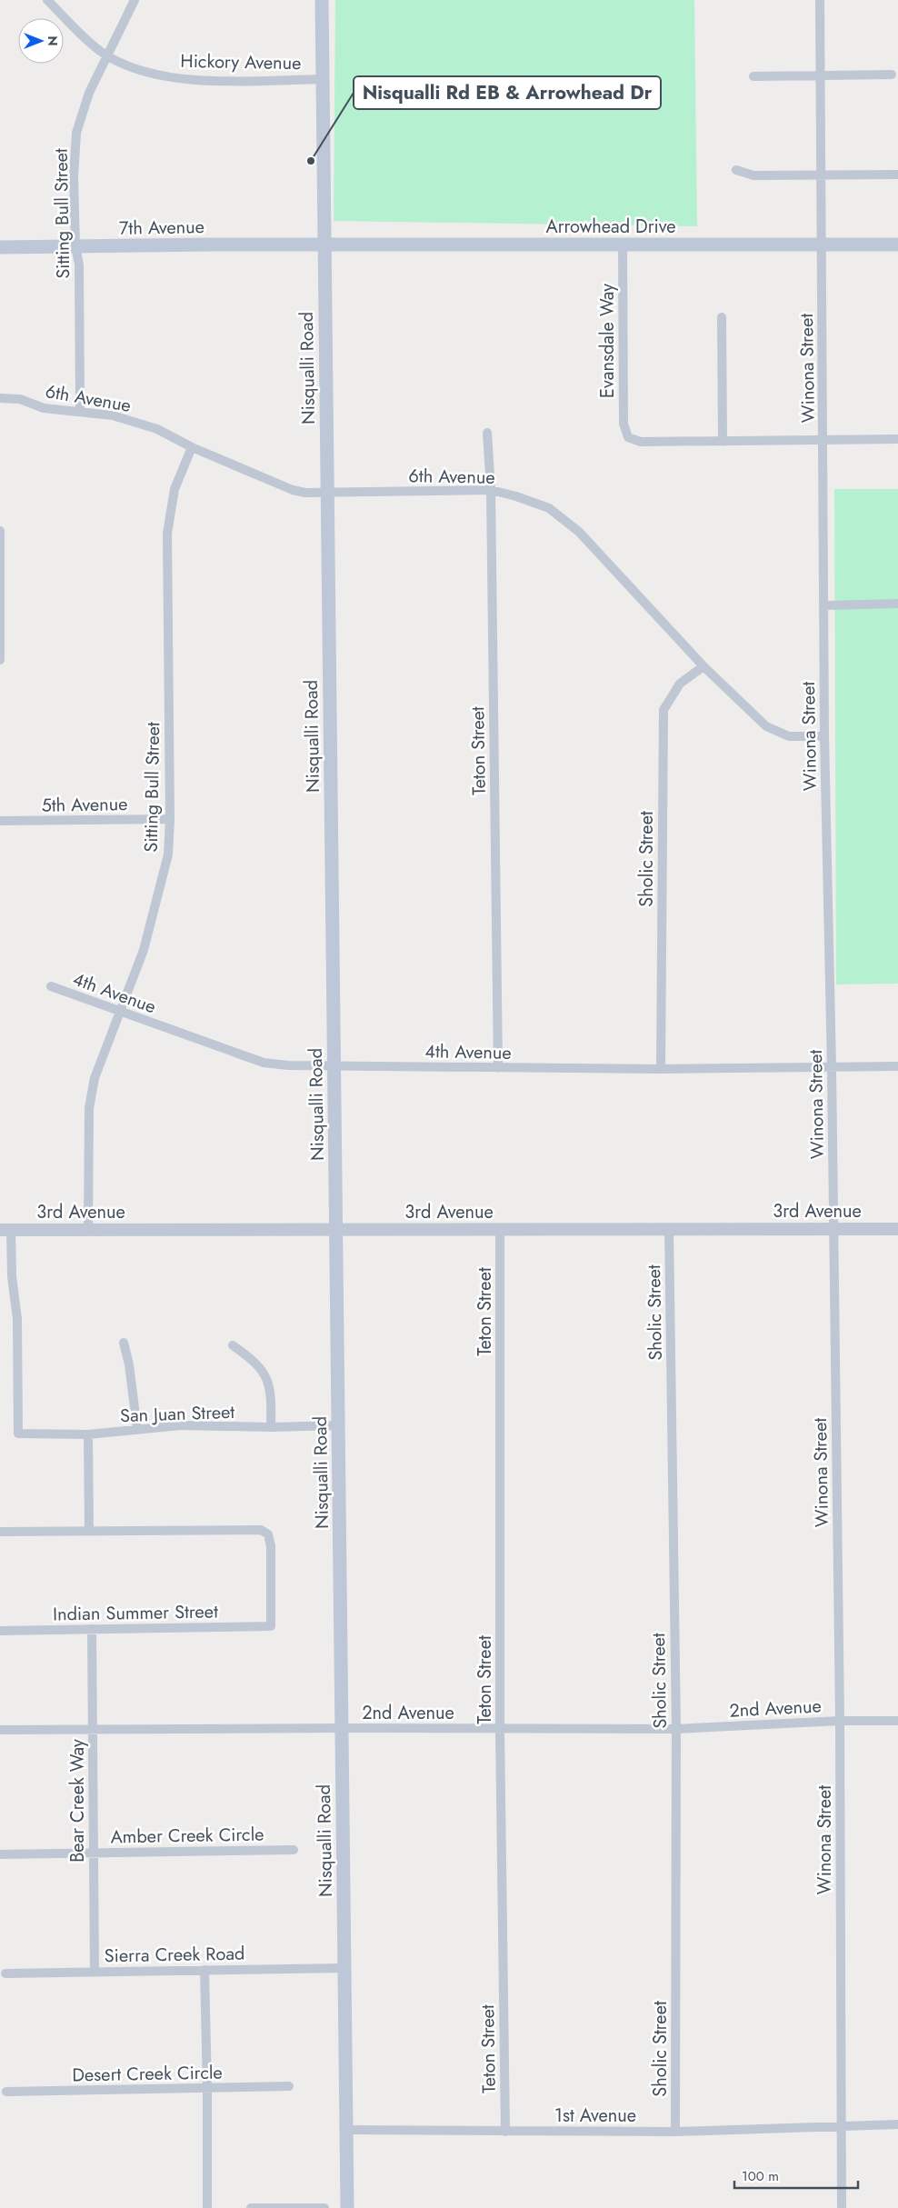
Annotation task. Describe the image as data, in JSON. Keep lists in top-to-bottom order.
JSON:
{
  "streets": {
    "main road": ["Arrowhead Drive", "7th Avenue", "Nisqualli Road"],
    "street": [
      "Hickory Avenue",
      "Sitting Bull Street",
      "Evansdale Way",
      "Winona Street",
      "6th Avenue",
      "Teton Street",
      "5th Avenue",
      "Sholic Street",
      "4th Avenue",
      "3rd Avenue",
      "San Juan Street",
      "Indian Summer Street",
      "2nd Avenue",
      "Bear Creek Way",
      "Amber Creek Circle",
      "Sierra Creek Road",
      "Desert Creek Circle",
      "1st Avenue"
    ]
  },
  "crossings": [
    ["Hickory Avenue", "Sitting Bull Street"],
    ["Hickory Avenue", "Nisqualli Road"],
    ["Sitting Bull Street", "7th Avenue"],
    ["Sitting Bull Street", "6th Avenue"],
    ["Sitting Bull Street", "5th Avenue"],
    ["Sitting Bull Street", "4th Avenue"],
    ["Sitting Bull Street", "3rd Avenue"],
    ["Arrowhead Drive", "7th Avenue"],
    ["Arrowhead Drive", "Evansdale Way"],
    ["Arrowhead Drive", "Nisqualli Road"],
    ["Arrowhead Drive", "Winona Street"],
    ["7th Avenue", "Nisqualli Road"],
    ["Nisqualli Road", "6th Avenue"],
    ["Nisqualli Road", "4th Avenue"],
    ["Nisqualli Road", "3rd Avenue"],
    ["Nisqualli Road", "San Juan Street"],
    ["Nisqualli Road", "2nd Avenue"],
    ["Nisqualli Road", "Sierra Creek Road"],
    ["Nisqualli Road", "1st Avenue"],
    ["Winona Street", "6th Avenue"],
    ["Winona Street", "4th Avenue"],
    ["Winona Street", "3rd Avenue"],
    ["Winona Street", "2nd Avenue"],
    ["Winona Street", "1st Avenue"],
    ["6th Avenue", "Teton Street"],
    ["6th Avenue", "Sholic Street"],
    ["Teton Street", "4th Avenue"],
    ["Teton Street", "3rd Avenue"],
    ["Teton Street", "2nd Avenue"],
    ["Teton Street", "1st Avenue"],
    ["Sholic Street", "4th Avenue"],
    ["Sholic Street", "3rd Avenue"],
    ["Sholic Street", "2nd Avenue"],
    ["Sholic Street", "1st Avenue"],
    ["3rd Avenue", "San Juan Street"],
    ["Indian Summer Street", "Bear Creek Way"],
    ["2nd Avenue", "Bear Creek Way"],
    ["Bear Creek Way", "Amber Creek Circle"],
    ["Bear Creek Way", "Sierra Creek Road"]
  ],
  "places": ["Nisqualli Rd EB & Arrowhead Dr"],
  "scale_bar": "100 m",
  "north": "right"
}
